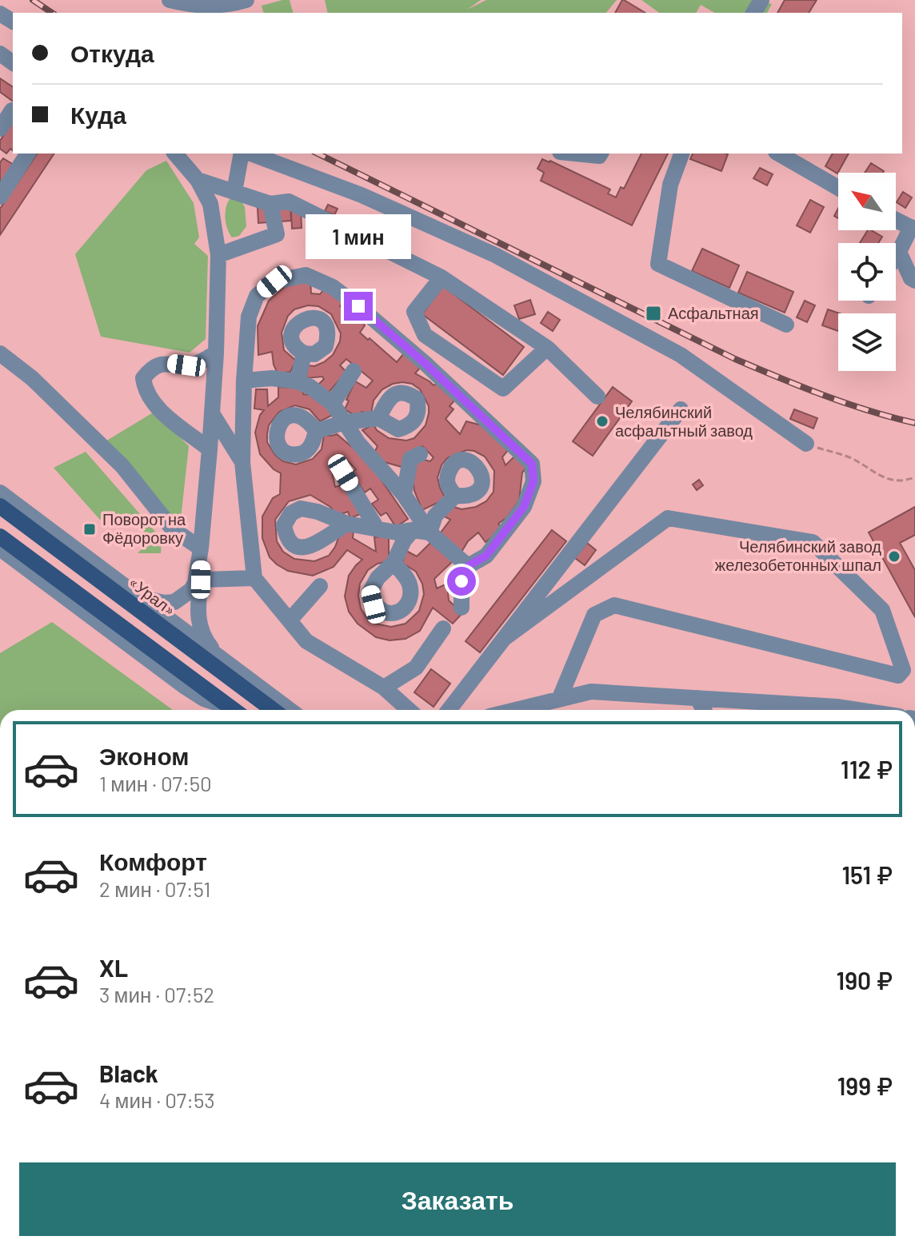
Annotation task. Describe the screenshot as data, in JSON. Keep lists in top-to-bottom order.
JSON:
{
  "streets": {
    "main road": ["«Урал»"]
  },
  "places": {
    "transit": ["Асфальтная", "Поворот на Фёдоровку"],
    "other": ["Челябинский асфальтный завод", "Челябинский завод железобетонных шпал"]
  },
  "north": "top left",
  "page": {
    "banner": ["Откуда", "Куда"],
    "bubble": "1 мин",
    "list": [
      {
        "name": "Эконом",
        "note": "1 мин · 07:50",
        "value": "112 ₽"
      },
      {
        "name": "Комфорт",
        "note": "2 мин · 07:51",
        "value": "151 ₽"
      },
      {
        "name": "XL",
        "note": "3 мин · 07:52",
        "value": "190 ₽"
      },
      {
        "name": "Black",
        "note": "4 мин · 07:53",
        "value": "199 ₽"
      }
    ],
    "buttons": "Заказать"
  }
}
